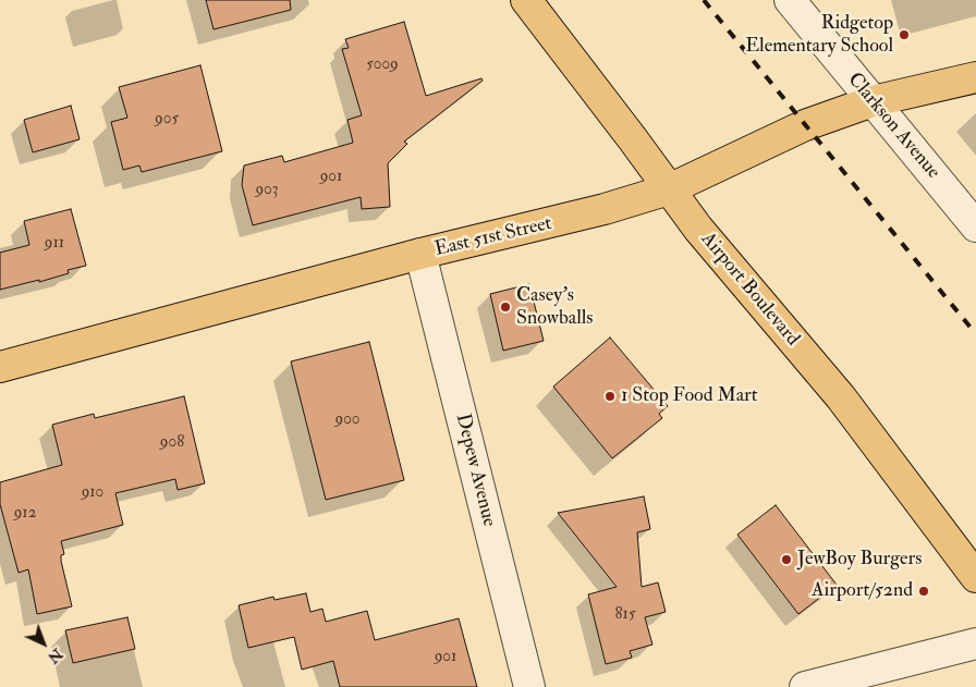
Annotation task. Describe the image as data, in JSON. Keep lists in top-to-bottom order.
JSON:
{
  "streets": {
    "main road": ["East 51st Street", "Airport Boulevard"],
    "street": ["Clarkson Avenue", "Depew Avenue"]
  },
  "crossings": [
    ["Clarkson Avenue", "East 51st Street"],
    ["East 51st Street", "Airport Boulevard"],
    ["East 51st Street", "Depew Avenue"]
  ],
  "places": [
    "Ridgetop Elementary School",
    "Casey's Snowballs",
    "1 Stop Food Mart",
    "JewBoy Burgers",
    "Airport/52nd"
  ],
  "house_numbers": [
    "5009",
    "905",
    "901",
    "903",
    "911",
    "900",
    "908",
    "910",
    "912",
    "815",
    "901"
  ],
  "north": "bottom right"
}
